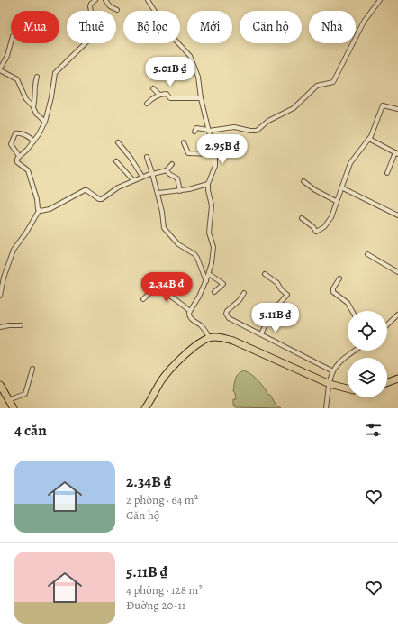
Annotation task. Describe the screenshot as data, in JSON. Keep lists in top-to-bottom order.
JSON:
{
  "page": {
    "chip": [
      "Mua",
      "Thuê",
      "Bộ lọc",
      "Mới",
      "Căn hộ",
      "Nhà"
    ],
    "price": [
      "5.01B ₫",
      "2.95B ₫",
      "2.34B ₫",
      "5.11B ₫"
    ],
    "heading": "4 căn",
    "list": [
      {
        "name": "2.34B ₫",
        "note": "2 phòng · 64 m² · Căn hộ"
      },
      {
        "name": "5.11B ₫",
        "note": "4 phòng · 128 m² · Đường 20-11"
      }
    ]
  }
}
